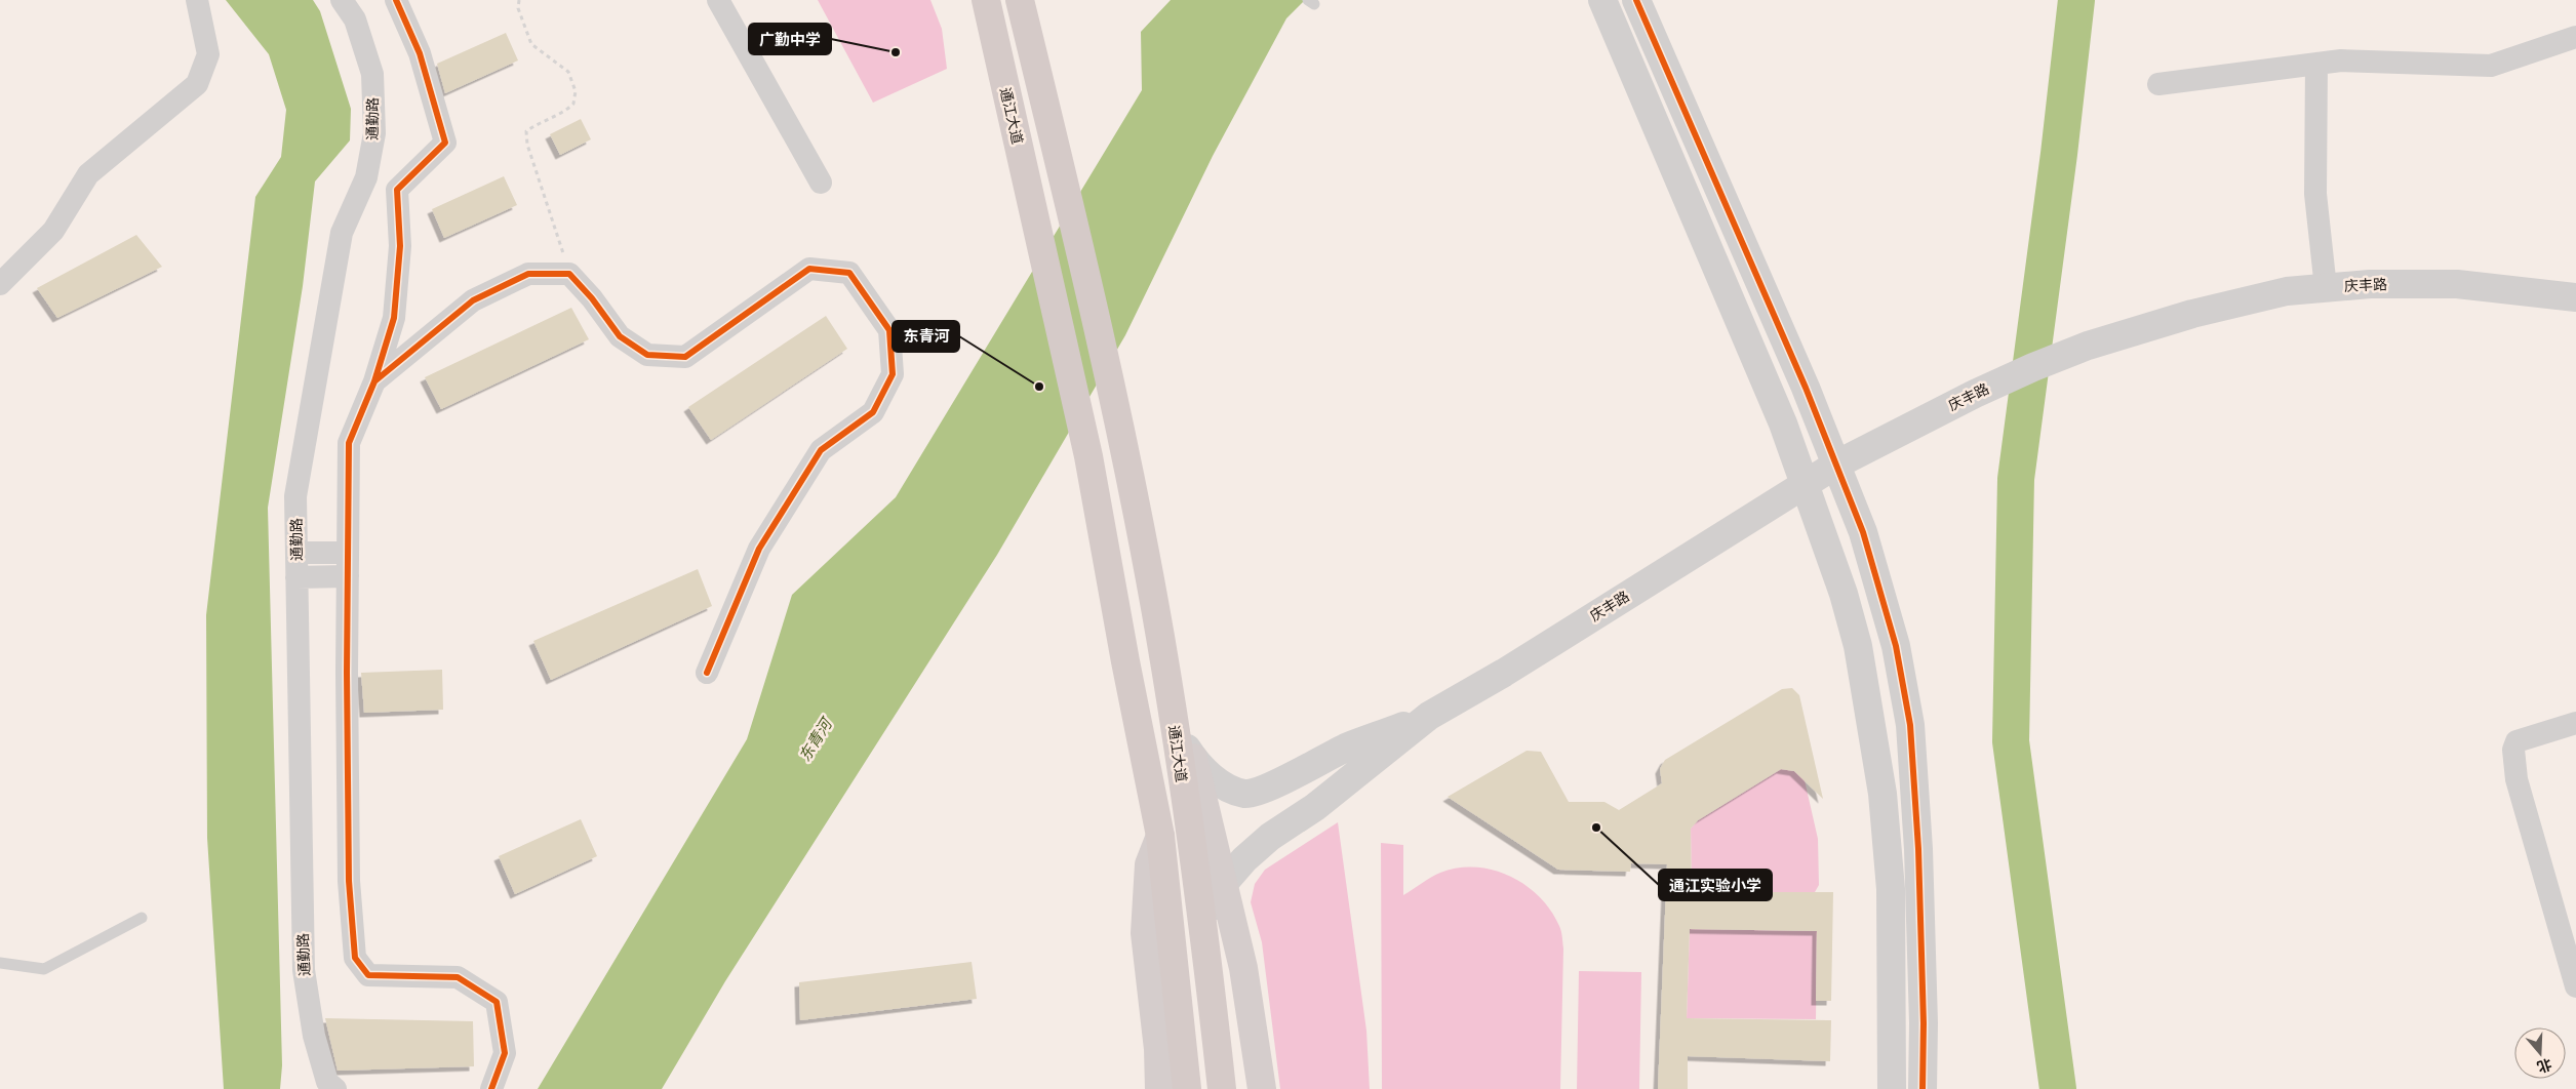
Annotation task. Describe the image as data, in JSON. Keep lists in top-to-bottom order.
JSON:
{
  "streets": {
    "highway": ["通江大道"],
    "street": ["通勤路", "庆丰路"]
  },
  "water": ["东青河"],
  "places": ["广勤中学", "东青河", "通江实验小学"],
  "north": "bottom"
}
